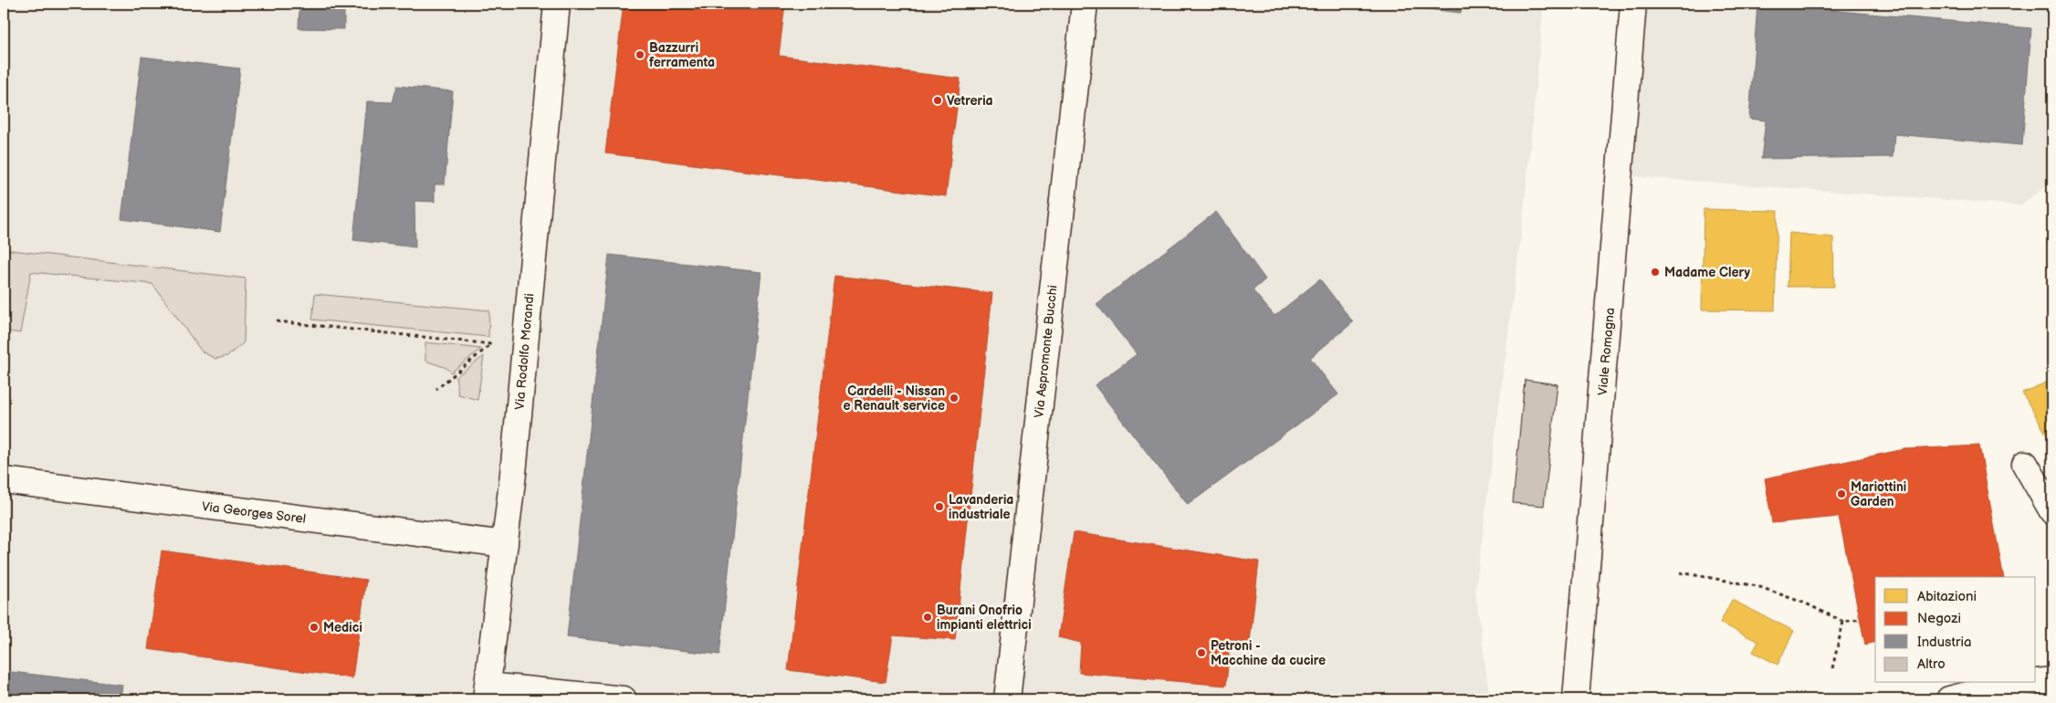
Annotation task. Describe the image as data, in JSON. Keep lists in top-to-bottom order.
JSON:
{
  "streets": {
    "street": [
      "Via Rodolfo Morandi",
      "Via Aspromonte Bucchi",
      "Viale Romagna",
      "Via Georges Sorel"
    ]
  },
  "crossings": [
    ["Via Rodolfo Morandi", "Via Georges Sorel"]
  ],
  "places": [
    "Bazzurri ferramenta",
    "Vetreria",
    "Madame Clery",
    "Cardelli - Nissan e Renault service",
    "Mariottini Garden",
    "Lavanderia industriale",
    "Burani Onofrio impianti elettrici",
    "Medici",
    "Petroni - Macchine da cucire"
  ],
  "legend": [
    "Abitazioni",
    "Negozi",
    "Industria",
    "Altro"
  ]
}
